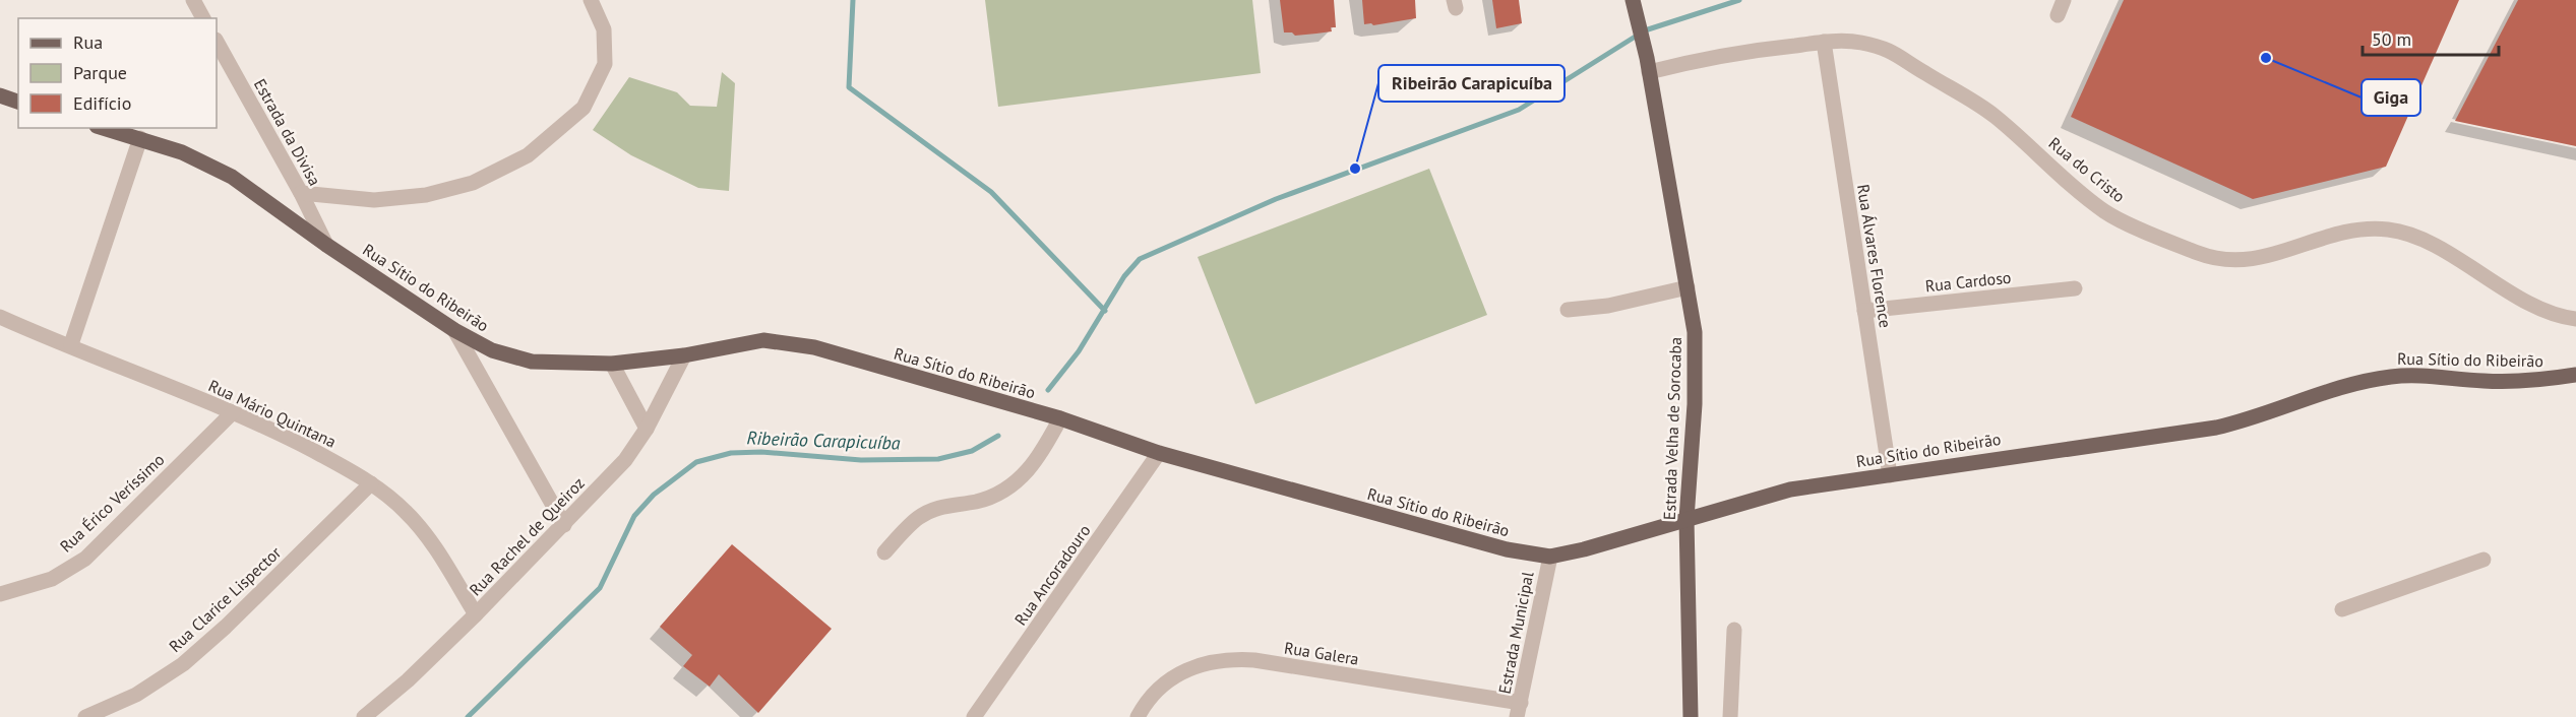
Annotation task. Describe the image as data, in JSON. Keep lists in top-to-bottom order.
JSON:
{
  "streets": {
    "main road": ["Rua Sítio do Ribeirão", "Estrada Velha de Sorocaba"],
    "street": [
      "Estrada da Divisa",
      "Rua do Cristo",
      "Rua Álvares Florence",
      "Rua Cardoso",
      "Rua Mário Quintana",
      "Rua Érico Veríssimo",
      "Rua Rachel de Queiroz",
      "Rua Ancoradouro",
      "Rua Clarice Lispector",
      "Estrada Municipal",
      "Rua Galera"
    ]
  },
  "crossings": [
    ["Estrada da Divisa", "Rua Sítio do Ribeirão"],
    ["Rua do Cristo", "Rua Álvares Florence"],
    ["Rua do Cristo", "Estrada Velha de Sorocaba"],
    ["Rua Álvares Florence", "Rua Cardoso"],
    ["Rua Álvares Florence", "Rua Sítio do Ribeirão"],
    ["Rua Sítio do Ribeirão", "Estrada Velha de Sorocaba"],
    ["Rua Sítio do Ribeirão", "Rua Rachel de Queiroz"],
    ["Rua Sítio do Ribeirão", "Rua Ancoradouro"],
    ["Rua Sítio do Ribeirão", "Estrada Municipal"],
    ["Rua Mário Quintana", "Rua Érico Veríssimo"],
    ["Rua Mário Quintana", "Rua Rachel de Queiroz"],
    ["Rua Mário Quintana", "Rua Clarice Lispector"],
    ["Estrada Municipal", "Rua Galera"]
  ],
  "water": ["Ribeirão Carapicuíba"],
  "places": ["Giga", "Ribeirão Carapicuíba"],
  "legend": ["Rua", "Parque", "Edifício"],
  "scale_bar": "50 m"
}
